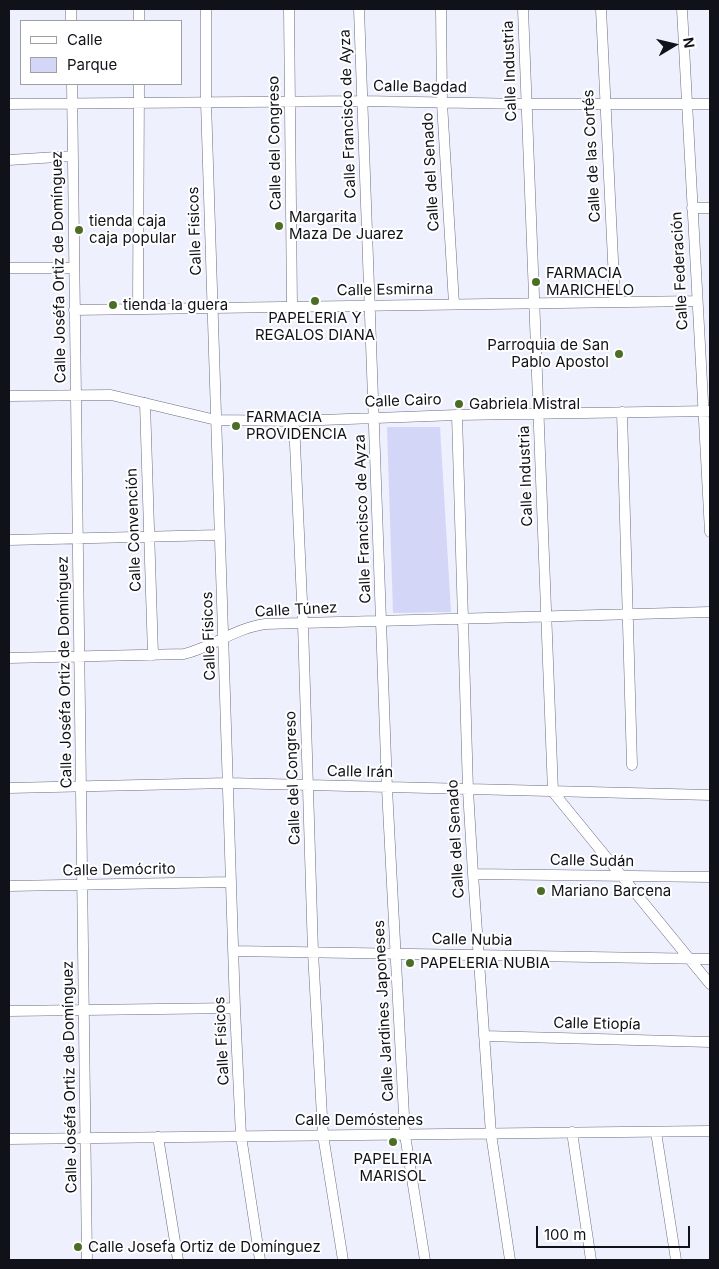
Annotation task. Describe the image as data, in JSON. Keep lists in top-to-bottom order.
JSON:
{
  "streets": {
    "street": [
      "Calle Industria",
      "Calle Bagdad",
      "Calle Francisco de Ayza",
      "Calle del Congreso",
      "Calle de las Cortés",
      "Calle del Senado",
      "Calle Físicos",
      "Calle Joséfa Ortiz de Domínguez",
      "Calle Federación",
      "Calle Esmirna",
      "Calle Cairo",
      "Calle Convención",
      "Calle Túnez",
      "Calle Irán",
      "Calle Sudán",
      "Calle Demócrito",
      "Calle Nubia",
      "Calle Jardines Japoneses",
      "Calle Etiopía",
      "Calle Demóstenes"
    ]
  },
  "crossings": [
    ["Calle Industria", "Calle Bagdad"],
    ["Calle Industria", "Calle Esmirna"],
    ["Calle Industria", "Calle Cairo"],
    ["Calle Industria", "Calle Túnez"],
    ["Calle Industria", "Calle Irán"],
    ["Calle Bagdad", "Calle Francisco de Ayza"],
    ["Calle Bagdad", "Calle del Congreso"],
    ["Calle Bagdad", "Calle de las Cortés"],
    ["Calle Bagdad", "Calle del Senado"],
    ["Calle Bagdad", "Calle Físicos"],
    ["Calle Bagdad", "Calle Joséfa Ortiz de Domínguez"],
    ["Calle Bagdad", "Calle Federación"],
    ["Calle Francisco de Ayza", "Calle Esmirna"],
    ["Calle Francisco de Ayza", "Calle Cairo"],
    ["Calle Francisco de Ayza", "Calle Túnez"],
    ["Calle Francisco de Ayza", "Calle Irán"],
    ["Calle Francisco de Ayza", "Calle Jardines Japoneses"],
    ["Calle del Congreso", "Calle Esmirna"],
    ["Calle del Congreso", "Calle Cairo"],
    ["Calle del Congreso", "Calle Túnez"],
    ["Calle del Congreso", "Calle Irán"],
    ["Calle del Congreso", "Calle Nubia"],
    ["Calle del Congreso", "Calle Demóstenes"],
    ["Calle de las Cortés", "Calle Esmirna"],
    ["Calle del Senado", "Calle Esmirna"],
    ["Calle del Senado", "Calle Cairo"],
    ["Calle del Senado", "Calle Túnez"],
    ["Calle del Senado", "Calle Irán"],
    ["Calle del Senado", "Calle Sudán"],
    ["Calle del Senado", "Calle Nubia"],
    ["Calle del Senado", "Calle Etiopía"],
    ["Calle del Senado", "Calle Demóstenes"],
    ["Calle Físicos", "Calle Esmirna"],
    ["Calle Físicos", "Calle Cairo"],
    ["Calle Físicos", "Calle Túnez"],
    ["Calle Físicos", "Calle Irán"],
    ["Calle Físicos", "Calle Demócrito"],
    ["Calle Físicos", "Calle Nubia"],
    ["Calle Físicos", "Calle Demóstenes"],
    ["Calle Joséfa Ortiz de Domínguez", "Calle Esmirna"],
    ["Calle Joséfa Ortiz de Domínguez", "Calle Cairo"],
    ["Calle Joséfa Ortiz de Domínguez", "Calle Túnez"],
    ["Calle Joséfa Ortiz de Domínguez", "Calle Irán"],
    ["Calle Joséfa Ortiz de Domínguez", "Calle Demócrito"],
    ["Calle Joséfa Ortiz de Domínguez", "Calle Demóstenes"],
    ["Calle Federación", "Calle Esmirna"],
    ["Calle Federación", "Calle Cairo"],
    ["Calle Cairo", "Calle Convención"],
    ["Calle Convención", "Calle Túnez"],
    ["Calle Irán", "Calle Jardines Japoneses"],
    ["Calle Nubia", "Calle Jardines Japoneses"],
    ["Calle Jardines Japoneses", "Calle Demóstenes"]
  ],
  "places": [
    "Margarita Maza De Juarez",
    "tienda caja caja popular",
    "FARMACIA MARICHELO",
    "PAPELERIA Y REGALOS DIANA",
    "tienda la guera",
    "Parroquia de San Pablo Apostol",
    "Gabriela Mistral",
    "FARMACIA PROVIDENCIA",
    "Mariano Barcena",
    "PAPELERIA NUBIA",
    "PAPELERIA MARISOL",
    "Calle Josefa Ortiz de Domínguez"
  ],
  "legend": ["Calle", "Parque"],
  "scale_bar": "100 m",
  "north": "right"
}
